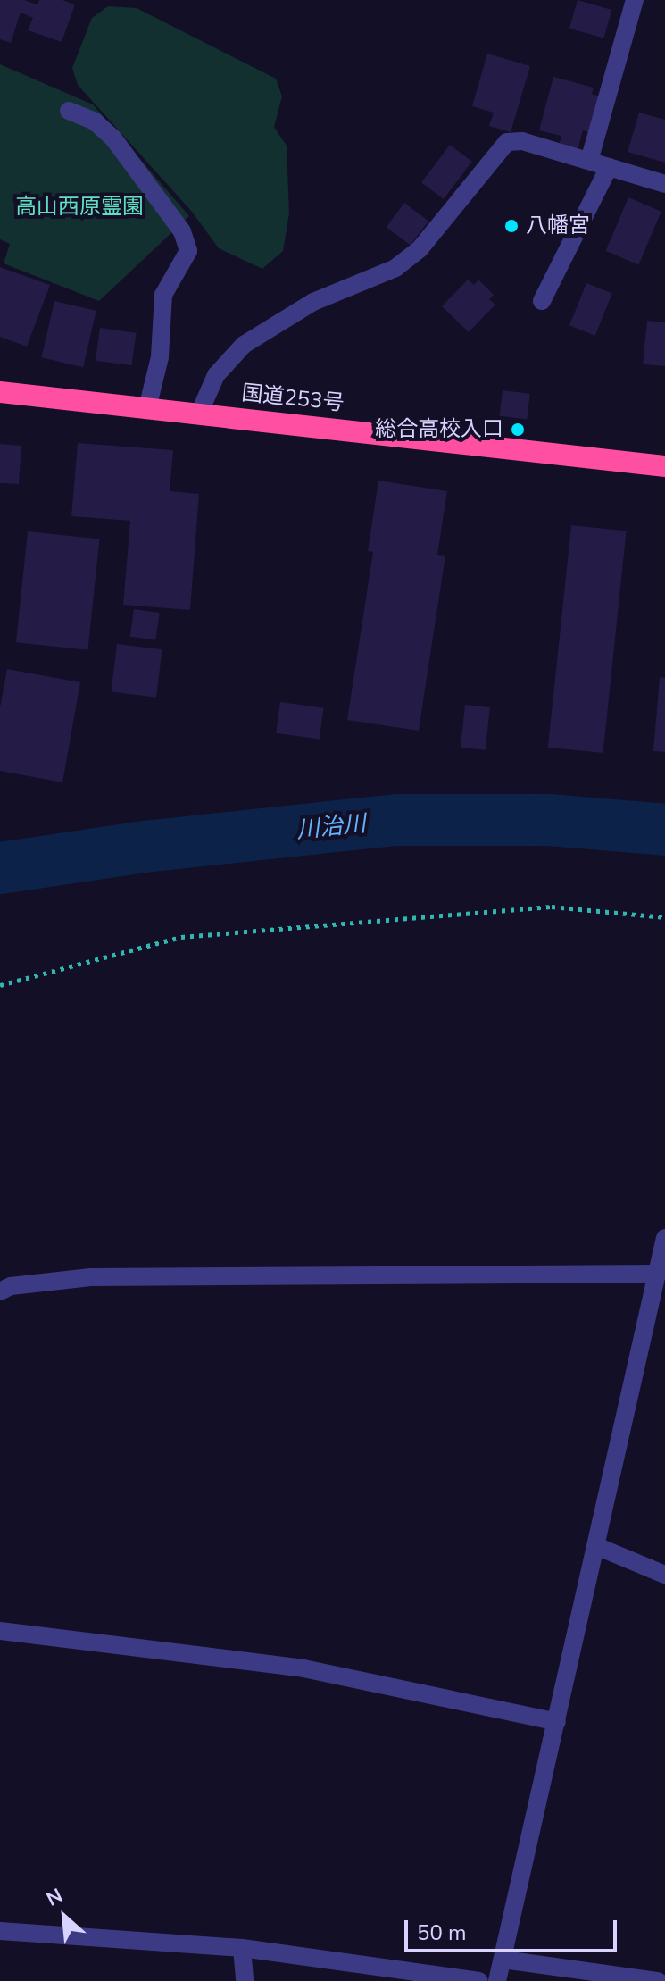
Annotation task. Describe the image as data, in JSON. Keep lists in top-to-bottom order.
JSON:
{
  "streets": {
    "highway": ["国道253号"]
  },
  "water": ["川治川"],
  "parks": ["高山西原霊園"],
  "places": ["八幡宮", "総合高校入口"],
  "scale_bar": "50 m",
  "north": "top left"
}
